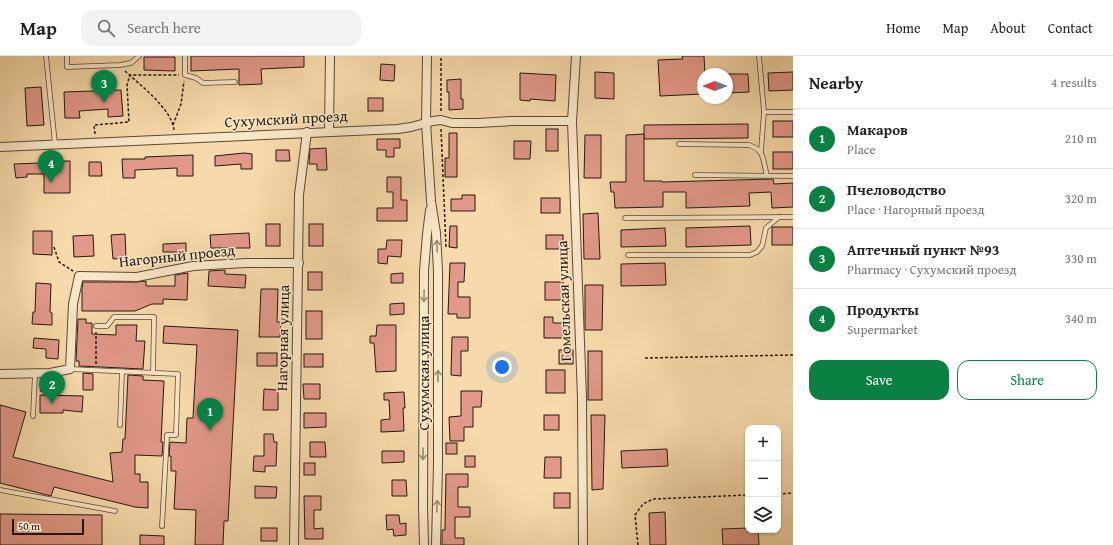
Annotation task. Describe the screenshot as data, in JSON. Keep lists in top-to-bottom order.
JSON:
{
  "streets": {
    "street": [
      "Сухумский проезд",
      "Нагорный проезд",
      "Гомельская улица",
      "Нагорная улица",
      "Сухумская улица"
    ]
  },
  "crossings": [
    ["Сухумский проезд", "Гомельская улица"],
    ["Сухумский проезд", "Нагорная улица"],
    ["Сухумский проезд", "Сухумская улица"],
    ["Нагорный проезд", "Нагорная улица"]
  ],
  "scale_bar": "50 m",
  "north": "left",
  "page": {
    "header": "Map",
    "search": "Search here",
    "nav": [
      "Home",
      "Map",
      "About",
      "Contact"
    ],
    "heading": ["Nearby", "4 results"],
    "pins": [
      "3",
      "4",
      "2",
      "1"
    ],
    "list": [
      {
        "mark": "1",
        "name": "Макаров",
        "note": "Place",
        "value": "210 m"
      },
      {
        "mark": "2",
        "name": "Пчеловодство",
        "note": "Place · Нагорный проезд",
        "value": "320 m"
      },
      {
        "mark": "3",
        "name": "Аптечный пункт №93",
        "note": "Pharmacy · Сухумский проезд",
        "value": "330 m"
      },
      {
        "mark": "4",
        "name": "Продукты",
        "note": "Supermarket",
        "value": "340 m"
      }
    ],
    "buttons": ["Save", "Share"],
    "map_buttons": ["+", "−"],
    "scale": "50 m"
  }
}
